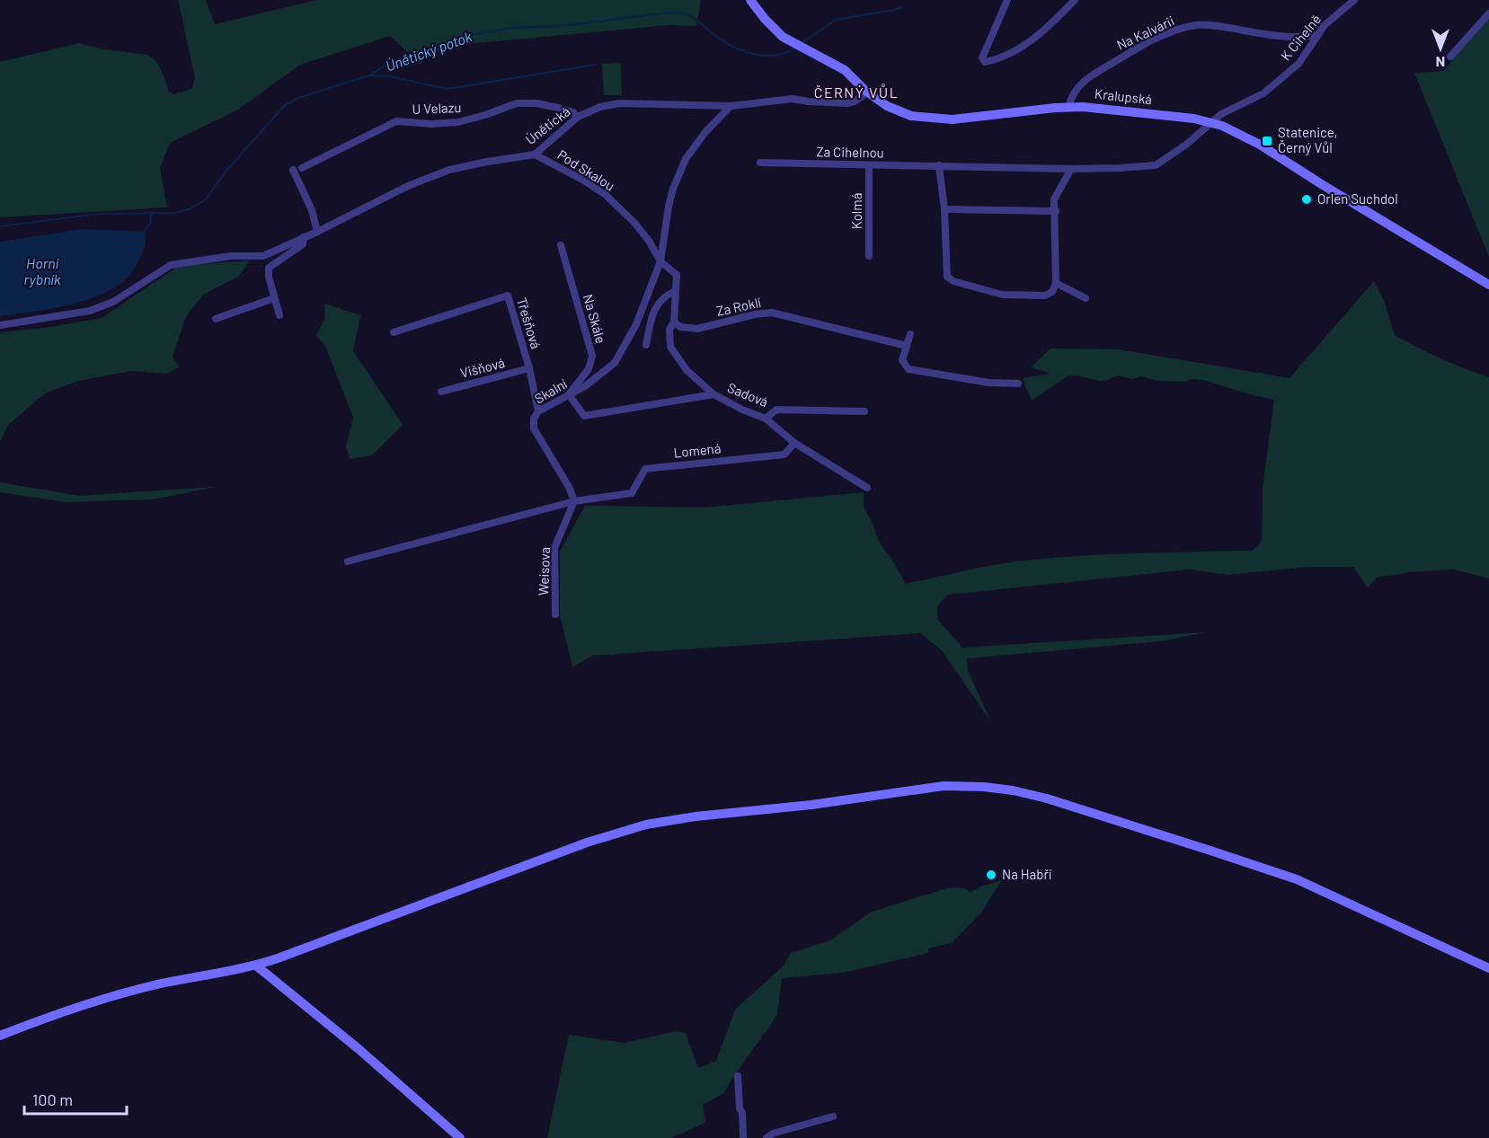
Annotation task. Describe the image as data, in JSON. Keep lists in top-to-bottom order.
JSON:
{
  "streets": {
    "street": [
      "Na Kalvárii",
      "K Cihelně",
      "Kralupská",
      "U Velazu",
      "Únětická",
      "Za Cihelnou",
      "Pod Skalou",
      "Kolmá",
      "Za Roklí",
      "Na Skále",
      "Třešňová",
      "Višňová",
      "Skalní",
      "Sadová",
      "Lomená",
      "Weisova"
    ]
  },
  "crossings": [
    ["Na Kalvárii", "K Cihelně"],
    ["Na Kalvárii", "Kralupská"],
    ["K Cihelně", "Kralupská"],
    ["K Cihelně", "Za Cihelnou"],
    ["Kralupská", "Únětická"],
    ["Kralupská", "Za Cihelnou"],
    ["U Velazu", "Únětická"],
    ["Únětická", "Pod Skalou"],
    ["Únětická", "Skalní"],
    ["Za Cihelnou", "Kolmá"],
    ["Pod Skalou", "Skalní"],
    ["Na Skále", "Skalní"],
    ["Na Skále", "Sadová"],
    ["Třešňová", "Višňová"],
    ["Třešňová", "Skalní"],
    ["Skalní", "Sadová"],
    ["Skalní", "Lomená"],
    ["Skalní", "Weisova"],
    ["Lomená", "Weisova"]
  ],
  "districts": ["ČERNÝ VŮL"],
  "water": ["Únětický potok", "Horní rybník"],
  "places": {
    "transit": ["Statenice, Černý Vůl"],
    "other": ["Orlen Suchdol", "Na Habří"]
  },
  "scale_bar": "100 m",
  "north": "bottom"
}
